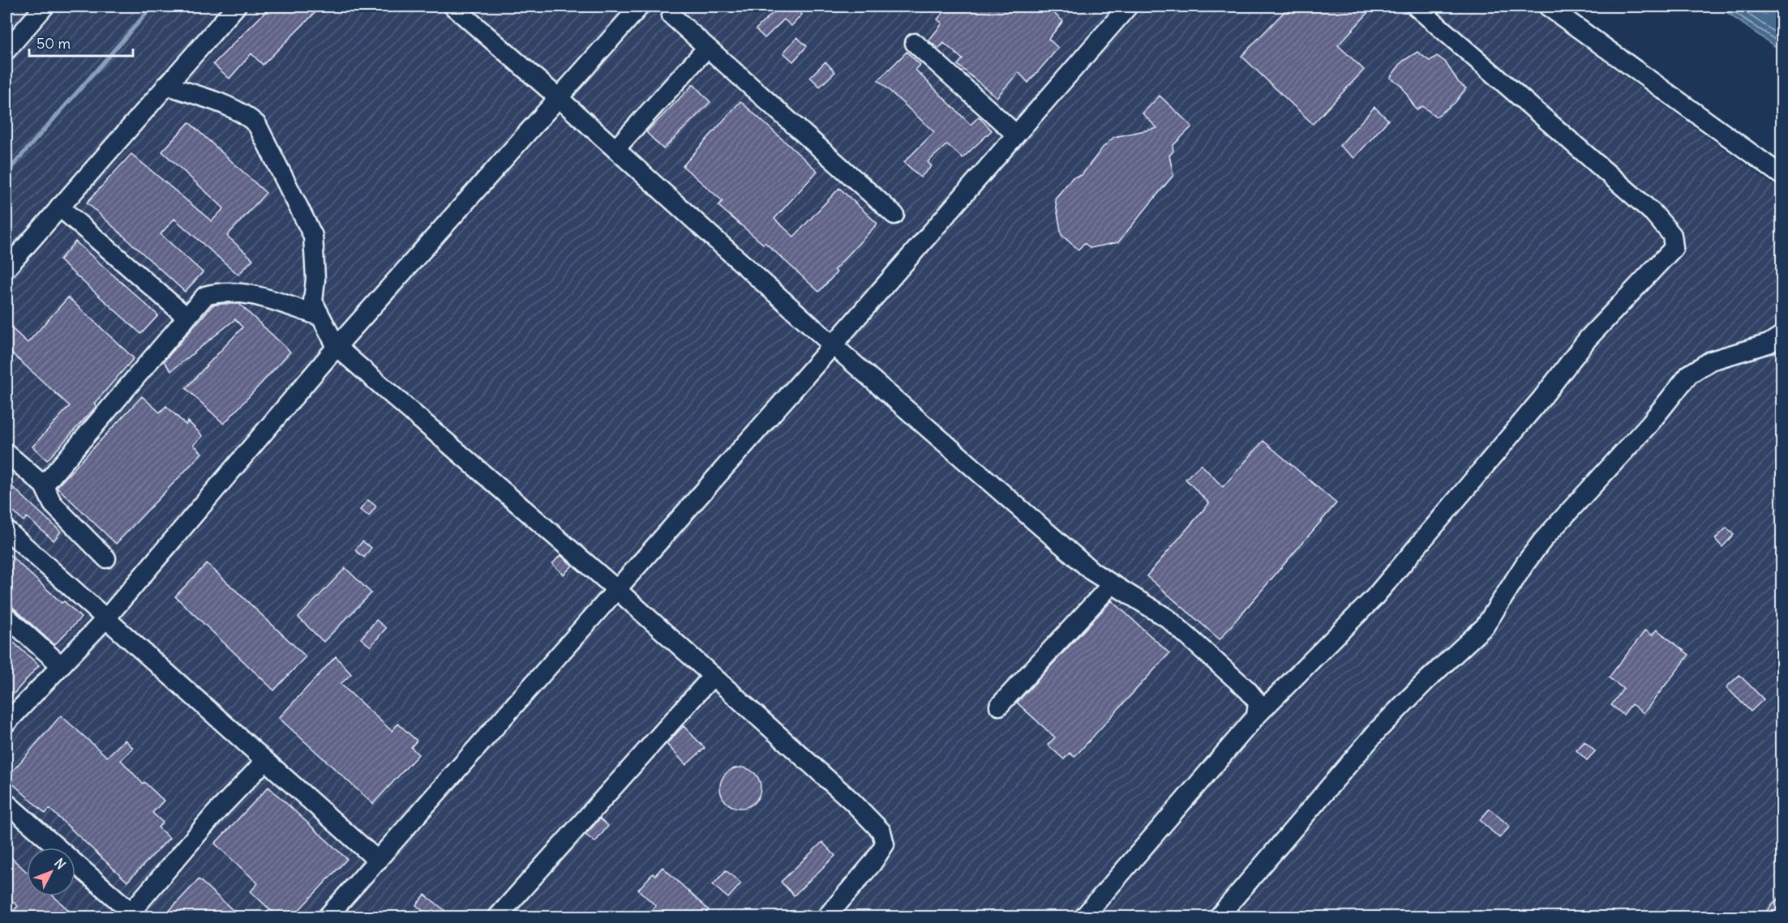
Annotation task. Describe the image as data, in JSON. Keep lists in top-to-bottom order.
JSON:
{
  "scale_bar": "50 m",
  "north": "top right"
}
